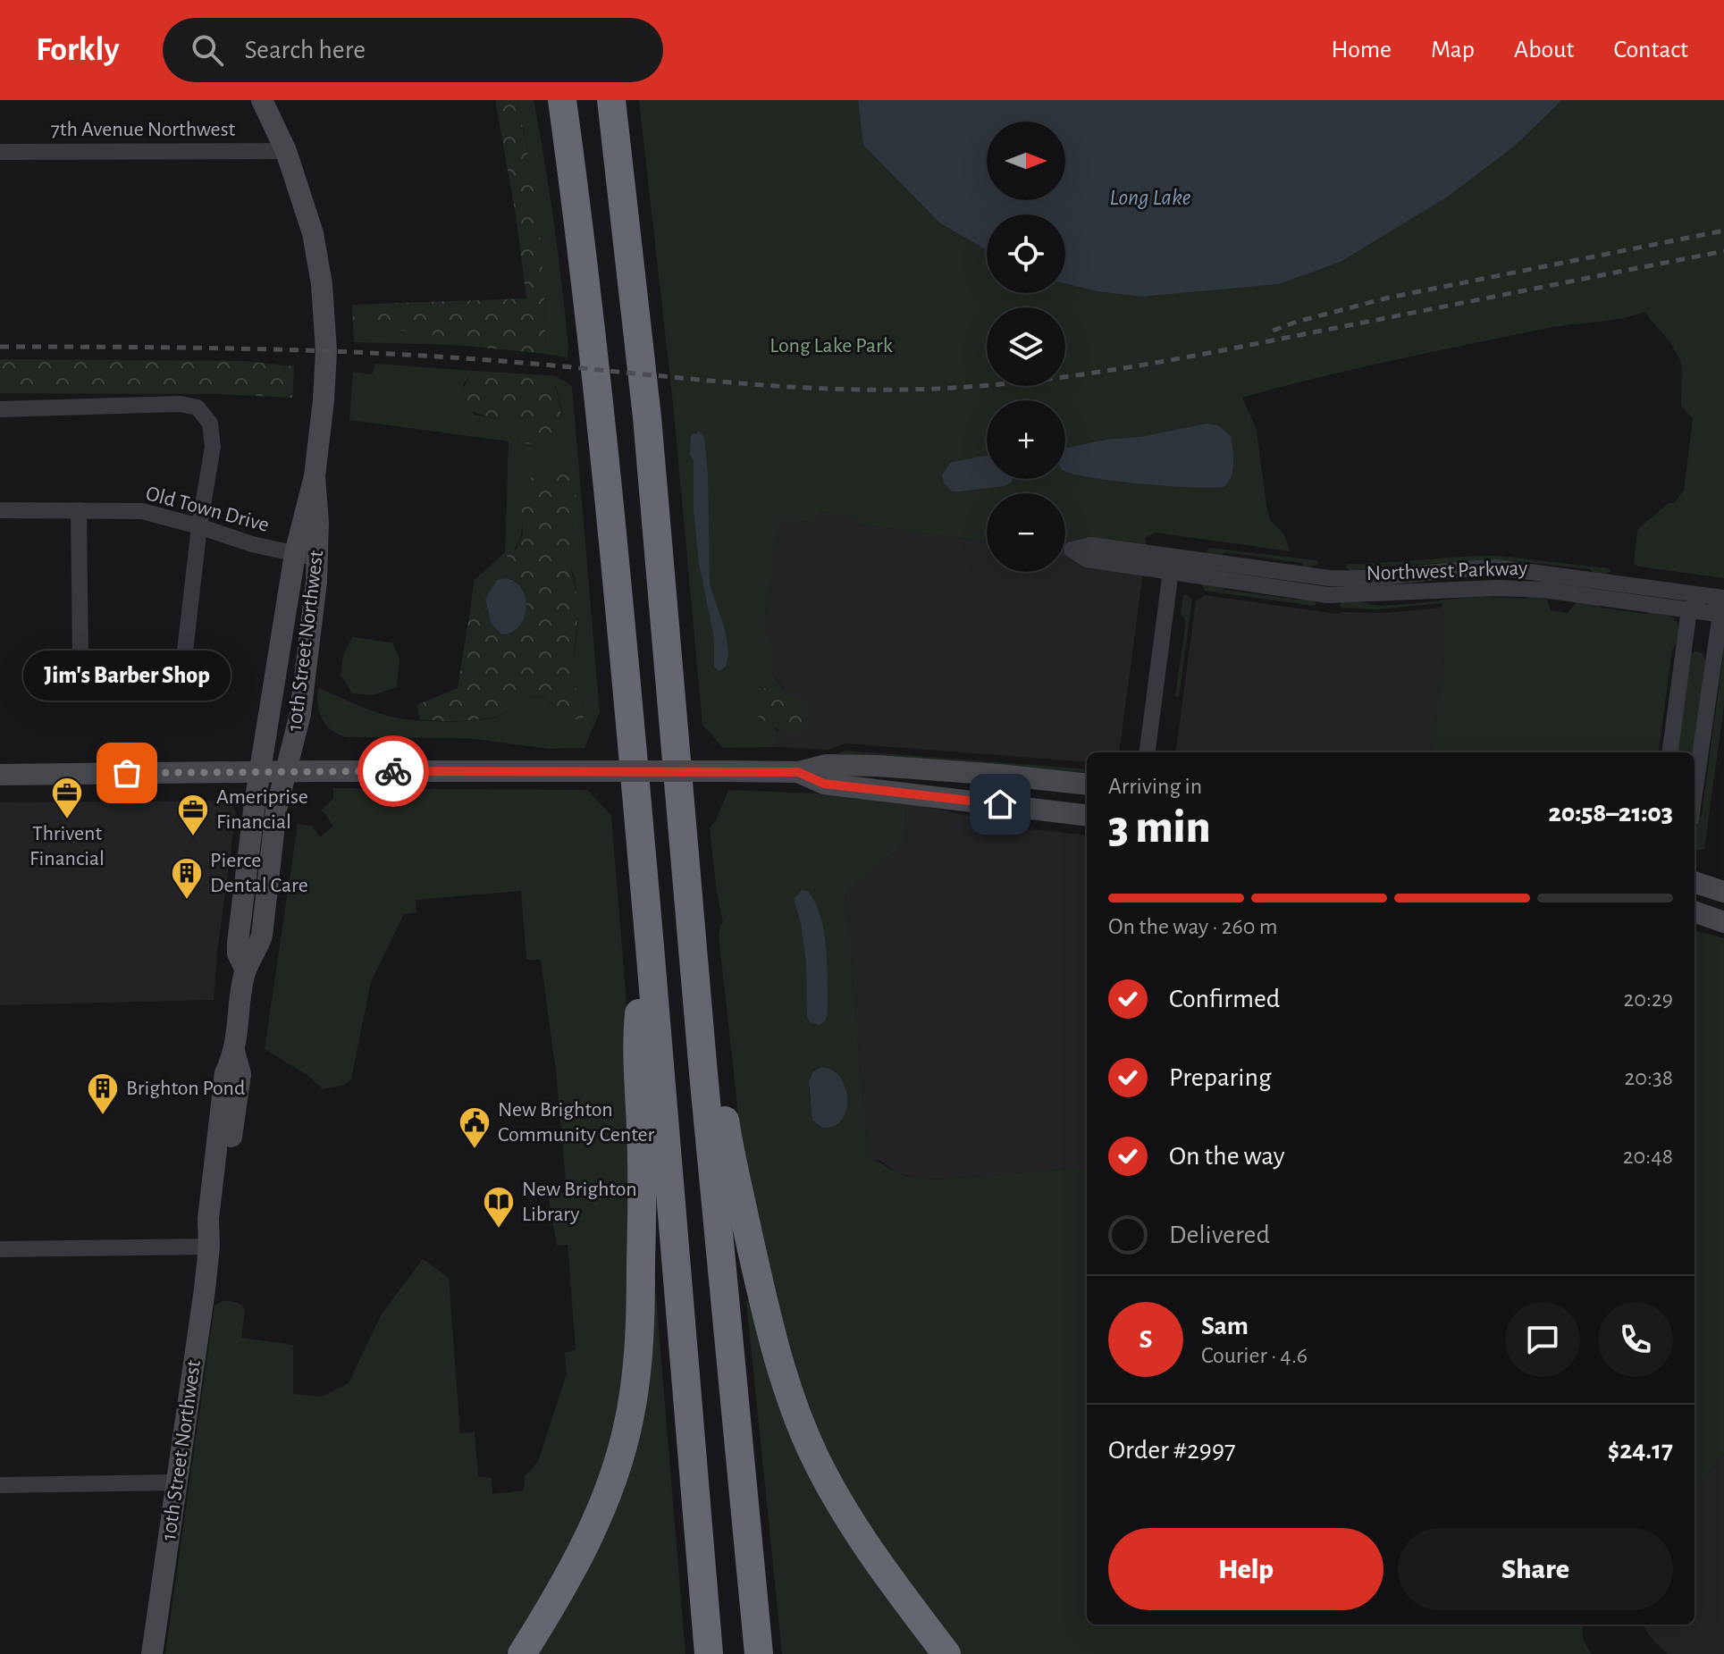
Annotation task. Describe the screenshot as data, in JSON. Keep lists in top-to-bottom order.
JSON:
{
  "streets": {
    "street": [
      "7th Avenue Northwest",
      "Old Town Drive",
      "Northwest Parkway",
      "10th Street Northwest"
    ]
  },
  "crossings": [
    ["7th Avenue Northwest", "10th Street Northwest"],
    ["Old Town Drive", "10th Street Northwest"]
  ],
  "water": ["Long Lake"],
  "parks": ["Long Lake Park"],
  "places": {
    "other": ["Jim's Barber Shop"],
    "office": ["Thrivent Financial", "Ameriprise Financial"],
    "building": ["Pierce Dental Care", "Brighton Pond"],
    "public building": ["New Brighton Community Center"],
    "library": ["New Brighton Library"]
  },
  "north": "right",
  "page": {
    "header": "Forkly",
    "search": "Search here",
    "nav": [
      "Home",
      "Map",
      "About",
      "Contact"
    ],
    "map_buttons": ["+", "−"],
    "bubble": "Jim's Barber Shop",
    "heading": ["3 min", "Arriving in", "20:58–21:03"],
    "panel": [
      "Sam",
      "Courier · 4.6",
      "Order #2997",
      "$24.17"
    ],
    "bar": "On the way · 260 m",
    "list": [
      ["Confirmed", "20:29"],
      ["Preparing", "20:38"],
      ["On the way", "20:48"],
      "Delivered"
    ],
    "round": "S",
    "buttons": ["Help", "Share"]
  }
}
